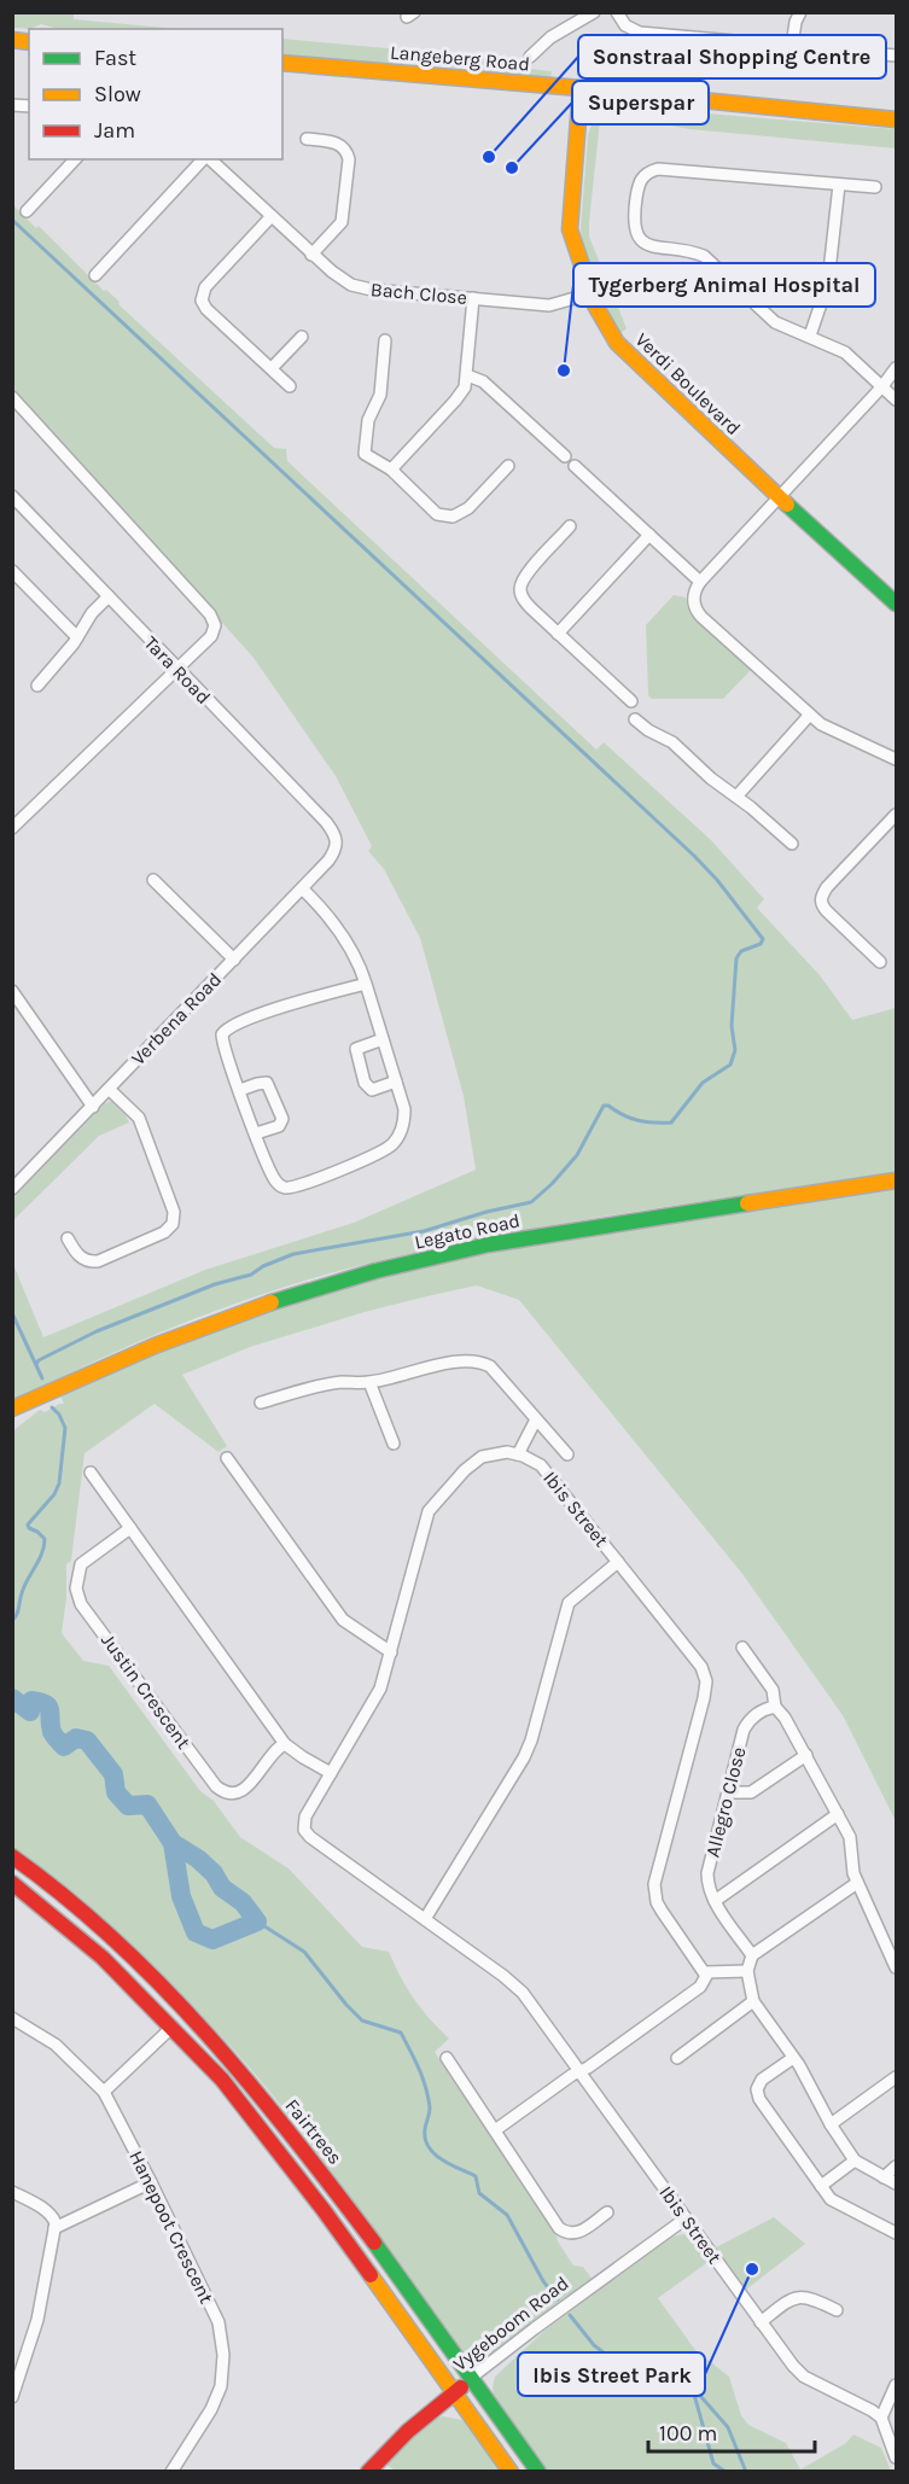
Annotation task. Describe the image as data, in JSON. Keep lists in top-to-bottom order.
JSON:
{
  "streets": {
    "main road": [
      "Langeberg Road",
      "Verdi Boulevard",
      "Legato Road",
      "Fairtrees",
      "Vygeboom Road"
    ],
    "street": [
      "Bach Close",
      "Tara Road",
      "Verbena Road",
      "Ibis Street",
      "Justin Crescent",
      "Allegro Close",
      "Hanepoot Crescent"
    ]
  },
  "crossings": [
    ["Langeberg Road", "Verdi Boulevard"],
    ["Bach Close", "Verdi Boulevard"],
    ["Tara Road", "Verbena Road"],
    ["Ibis Street", "Vygeboom Road"],
    ["Fairtrees", "Vygeboom Road"]
  ],
  "places": [
    "Sonstraal Shopping Centre",
    "Superspar",
    "Tygerberg Animal Hospital",
    "Ibis Street Park"
  ],
  "legend": ["Fast", "Slow", "Jam"],
  "scale_bar": "100 m"
}
